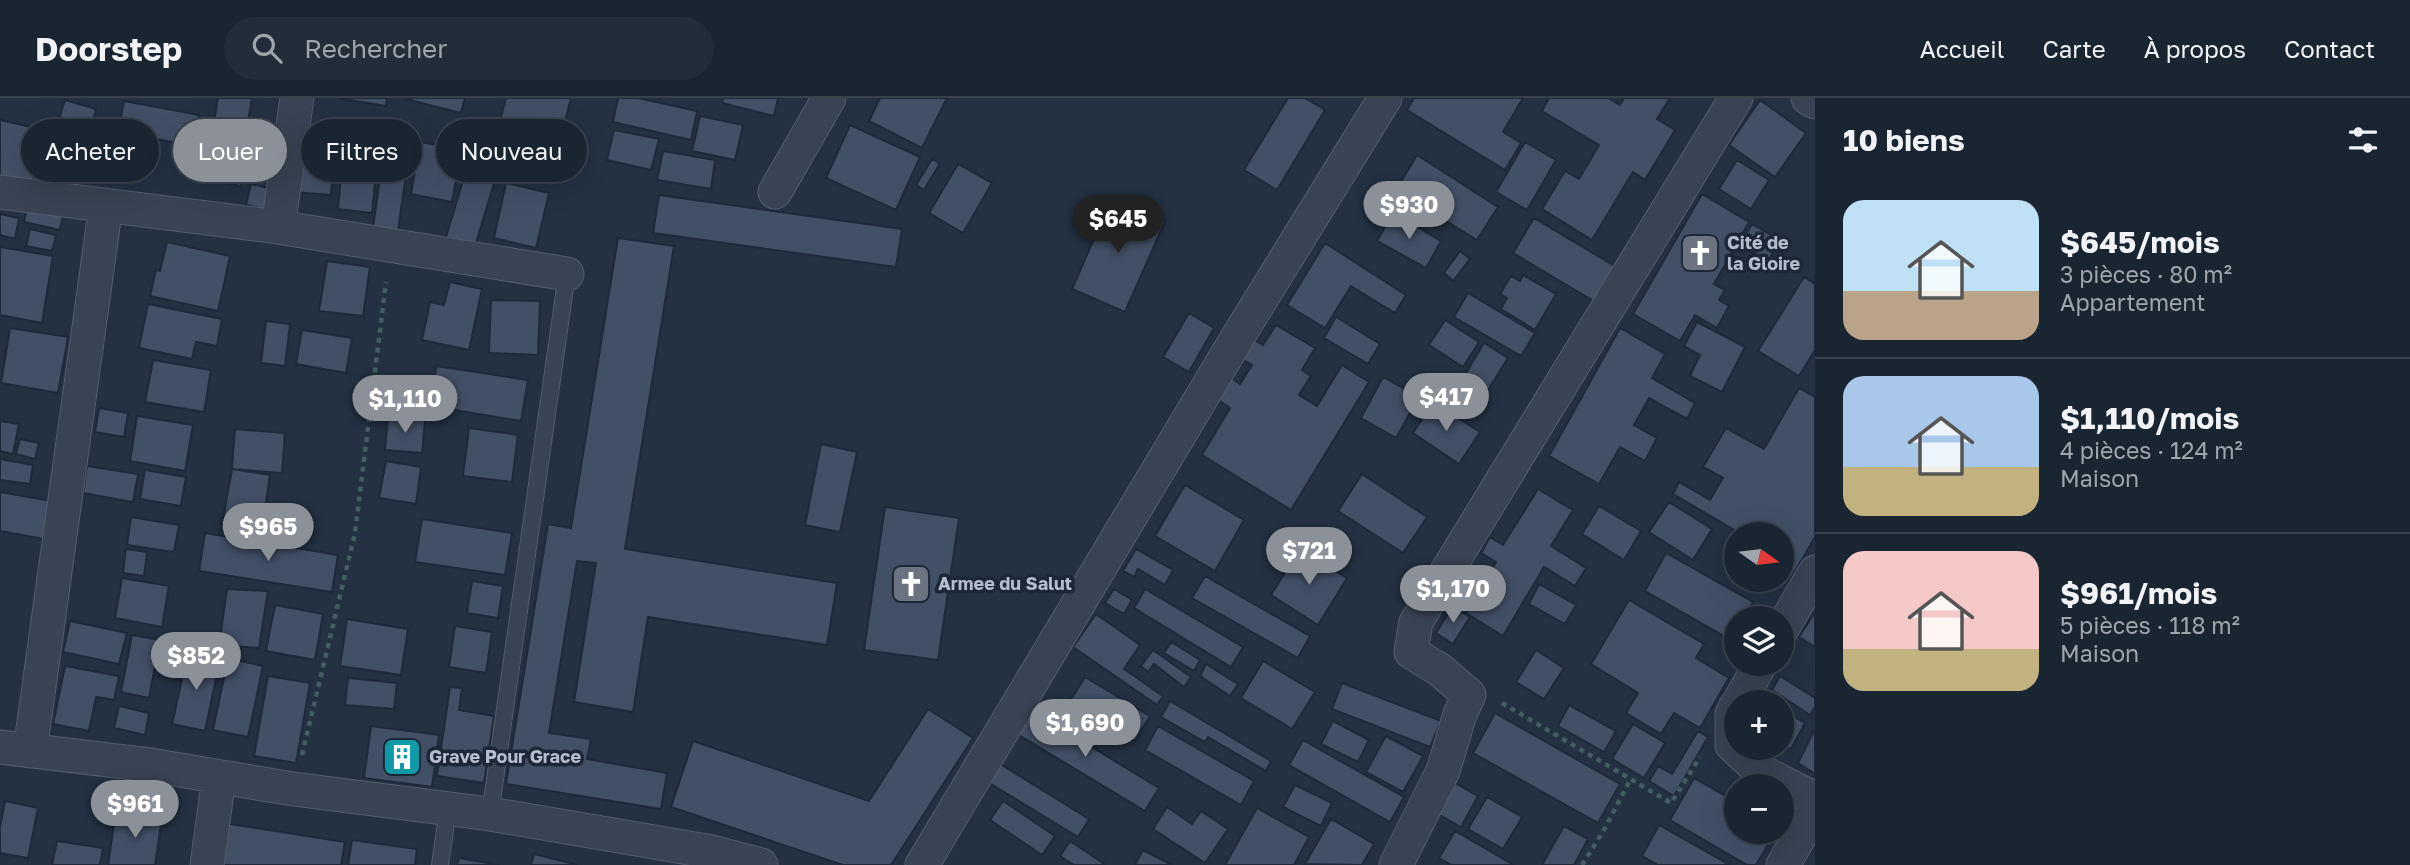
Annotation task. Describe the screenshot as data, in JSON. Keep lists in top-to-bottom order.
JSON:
{
  "places": {
    "church": ["Cité de la Gloire", "Armee du Salut"],
    "building": ["Grave Pour Grace"]
  },
  "north": "right",
  "page": {
    "header": "Doorstep",
    "search": "Rechercher",
    "nav": [
      "Accueil",
      "Carte",
      "À propos",
      "Contact"
    ],
    "heading": "10 biens",
    "chip": [
      "Acheter",
      "Louer",
      "Filtres",
      "Nouveau"
    ],
    "price": [
      "$930",
      "$645",
      "$417",
      "$1,110",
      "$965",
      "$721",
      "$1,170",
      "$852",
      "$1,690",
      "$961"
    ],
    "list": [
      {
        "name": "$645/mois",
        "note": "3 pièces · 80 m² · Appartement"
      },
      {
        "name": "$1,110/mois",
        "note": "4 pièces · 124 m² · Maison"
      },
      {
        "name": "$961/mois",
        "note": "5 pièces · 118 m² · Maison"
      }
    ],
    "map_buttons": ["+", "−"]
  }
}
